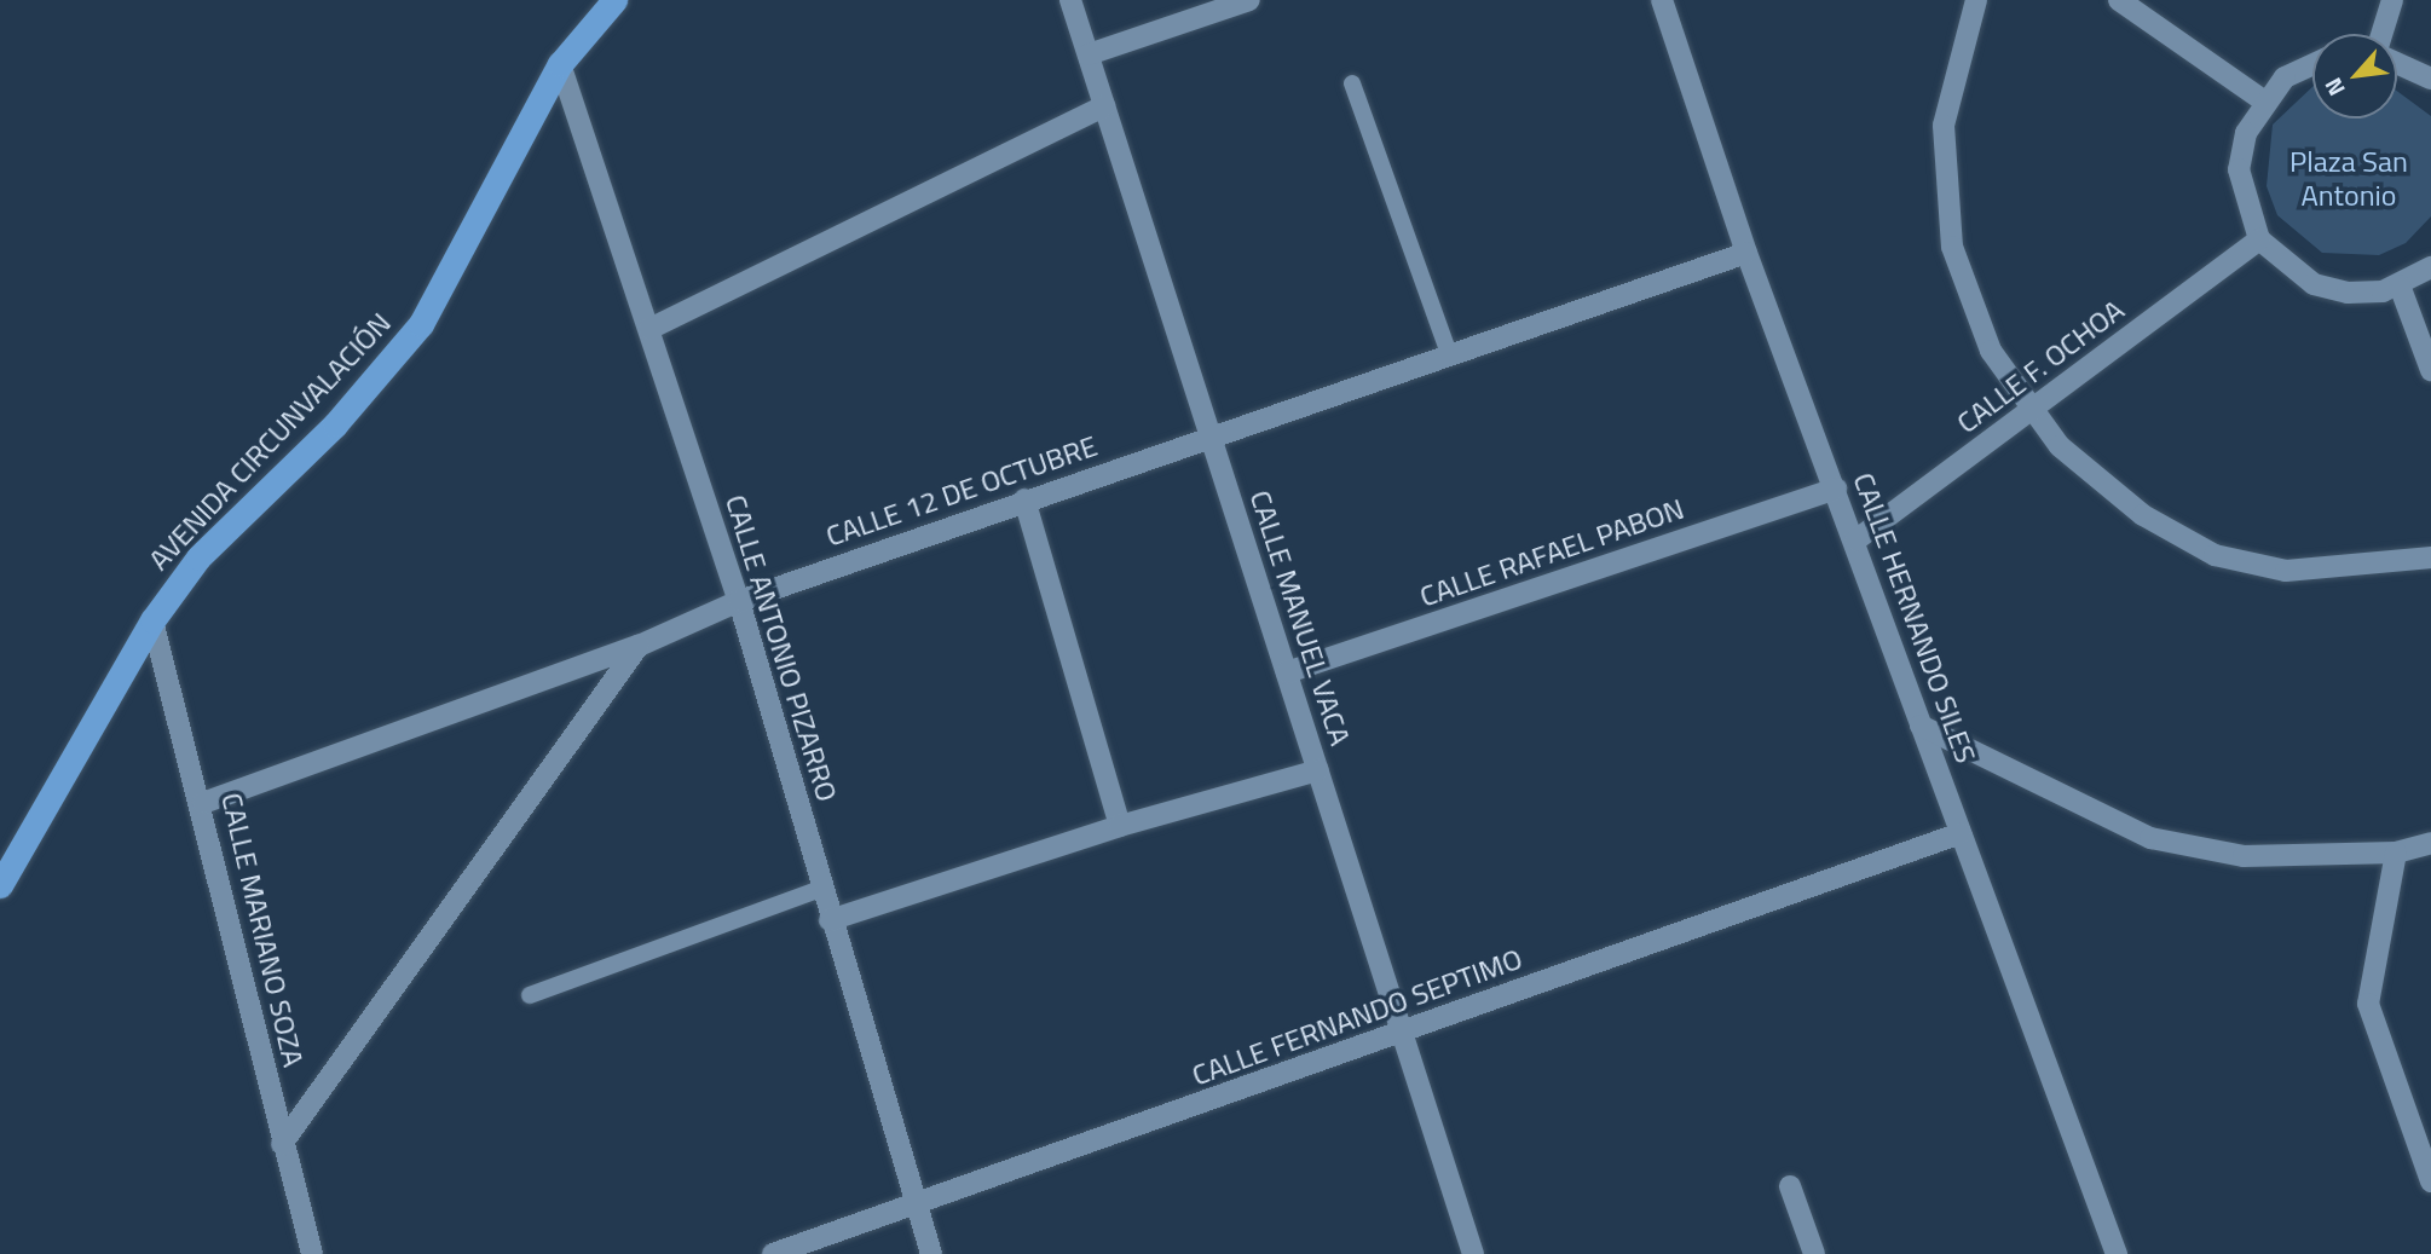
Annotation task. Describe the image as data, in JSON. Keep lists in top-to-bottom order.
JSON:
{
  "streets": {
    "highway": ["AVENIDA CIRCUNVALACIÓN"],
    "street": [
      "CALLE F. OCHOA",
      "CALLE 12 DE OCTUBRE",
      "CALLE RAFAEL PABON",
      "CALLE MANUEL VACA",
      "CALLE HERNANDO SILES",
      "CALLE ANTONIO PIZARRO",
      "CALLE MARIANO SOZA",
      "CALLE FERNANDO SEPTIMO"
    ]
  },
  "crossings": [
    ["CALLE F. OCHOA", "CALLE HERNANDO SILES"],
    ["AVENIDA CIRCUNVALACIÓN", "CALLE ANTONIO PIZARRO"],
    ["AVENIDA CIRCUNVALACIÓN", "CALLE MARIANO SOZA"],
    ["CALLE 12 DE OCTUBRE", "CALLE MANUEL VACA"],
    ["CALLE 12 DE OCTUBRE", "CALLE HERNANDO SILES"],
    ["CALLE 12 DE OCTUBRE", "CALLE ANTONIO PIZARRO"],
    ["CALLE 12 DE OCTUBRE", "CALLE MARIANO SOZA"],
    ["CALLE RAFAEL PABON", "CALLE MANUEL VACA"],
    ["CALLE RAFAEL PABON", "CALLE HERNANDO SILES"],
    ["CALLE MANUEL VACA", "CALLE FERNANDO SEPTIMO"],
    ["CALLE HERNANDO SILES", "CALLE FERNANDO SEPTIMO"],
    ["CALLE ANTONIO PIZARRO", "CALLE FERNANDO SEPTIMO"]
  ],
  "parks": ["Plaza San Antonio"],
  "north": "bottom left"
}
